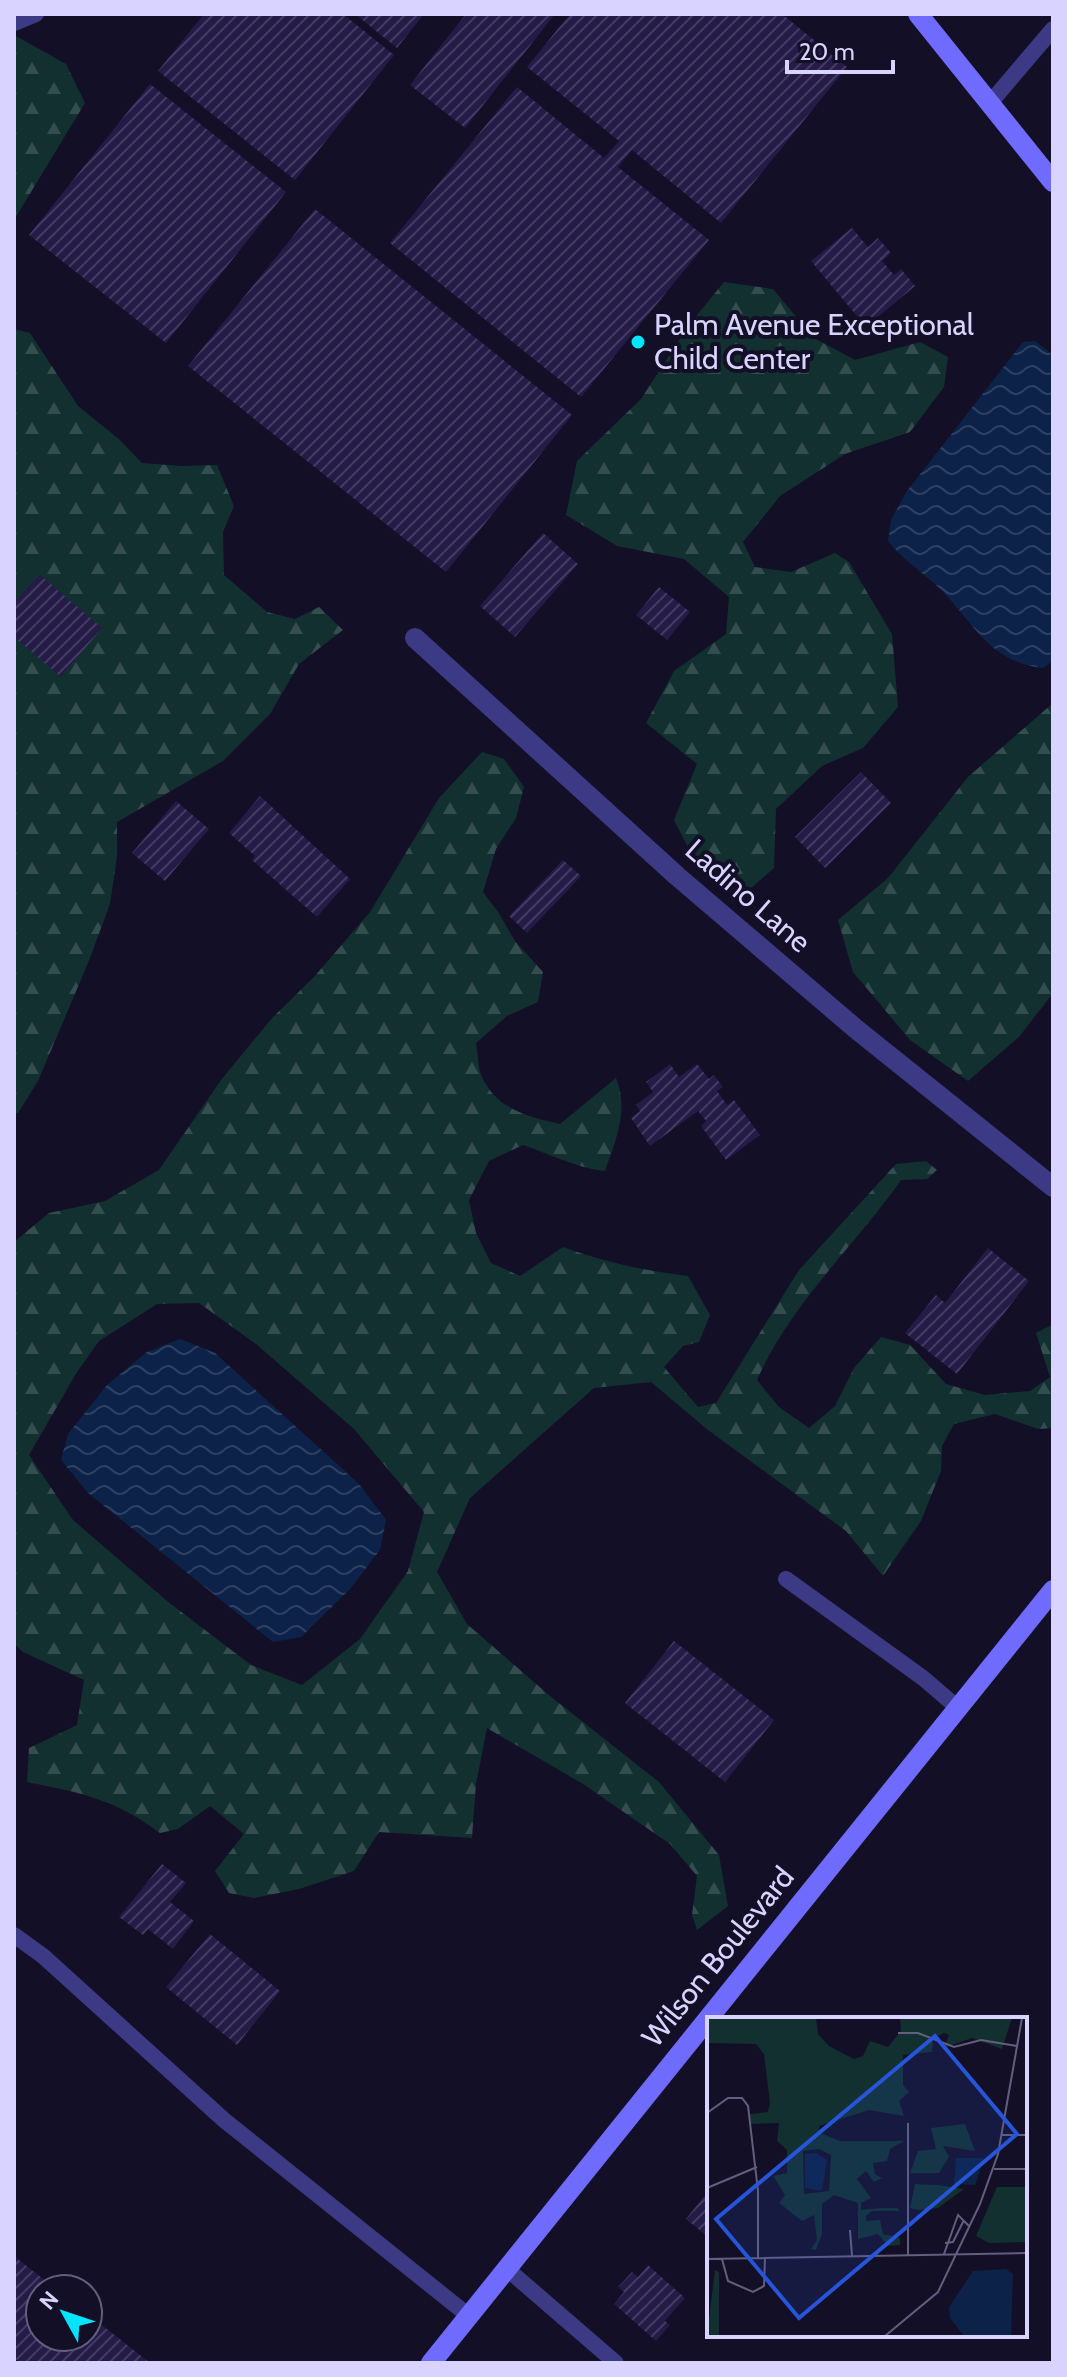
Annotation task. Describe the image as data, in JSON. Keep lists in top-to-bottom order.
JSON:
{
  "streets": {
    "main road": ["Wilson Boulevard"],
    "street": ["Ladino Lane"]
  },
  "places": ["Palm Avenue Exceptional Child Center"],
  "scale_bar": "20 m",
  "north": "top left"
}
